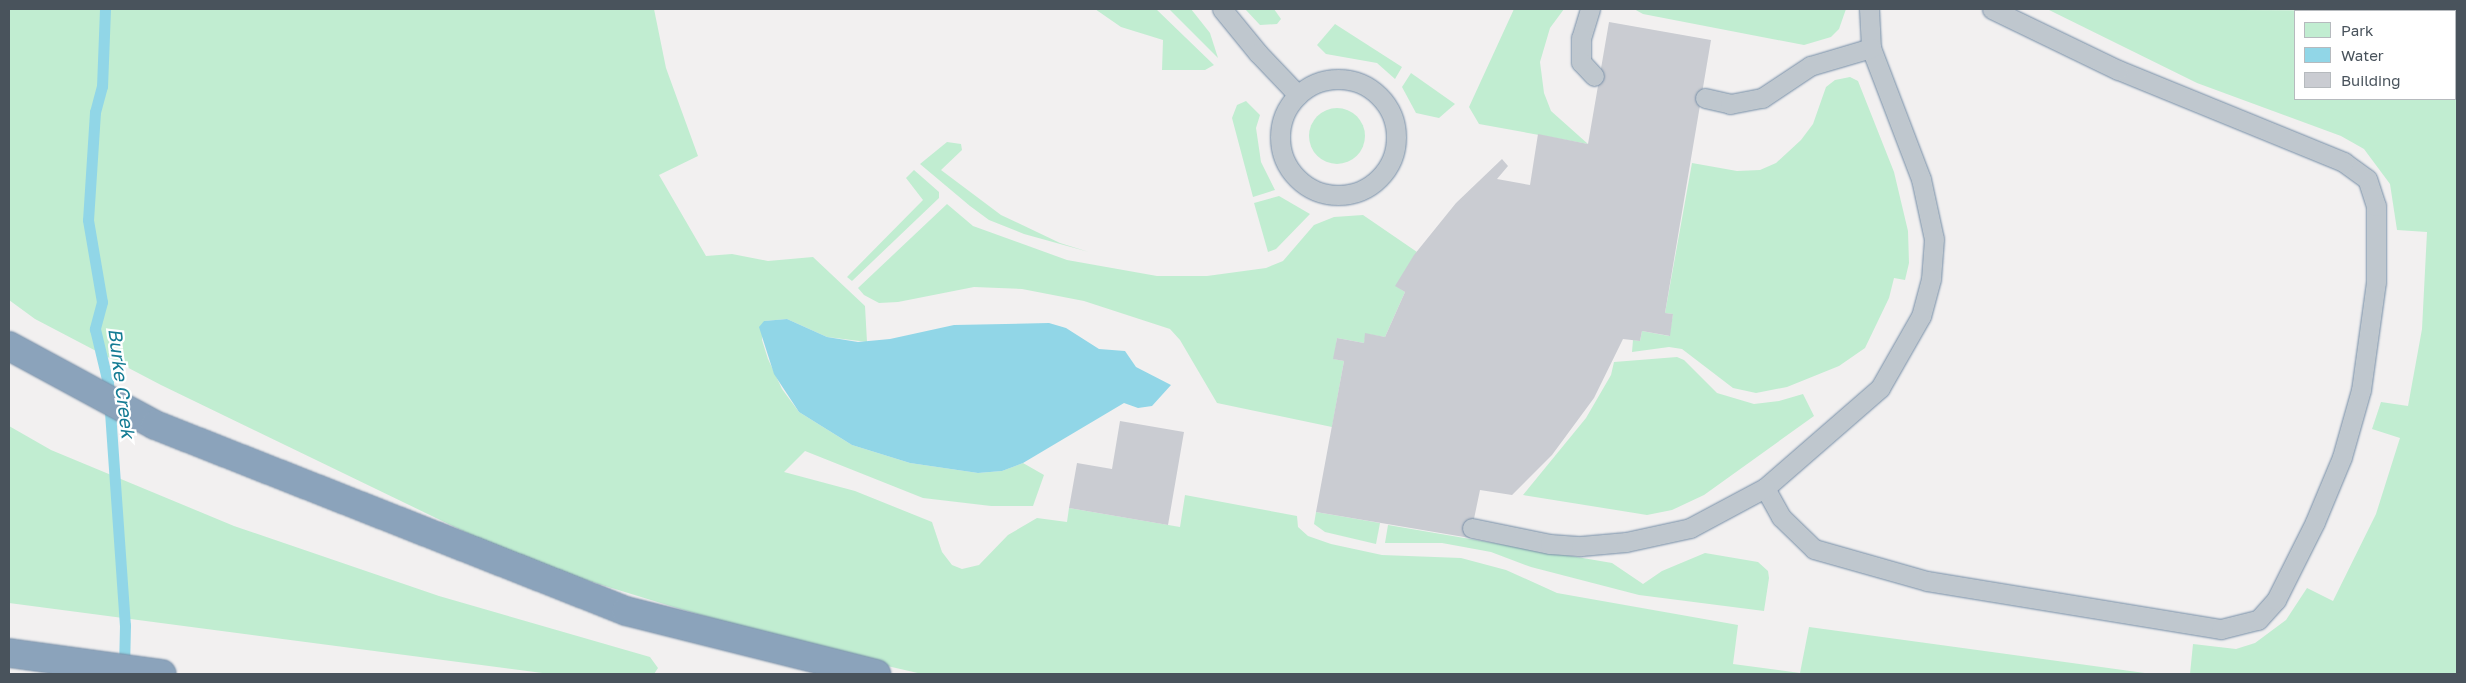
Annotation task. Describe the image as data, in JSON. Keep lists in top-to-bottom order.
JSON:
{
  "water": ["Burke Creek"],
  "legend": ["Park", "Water", "Building"]
}
